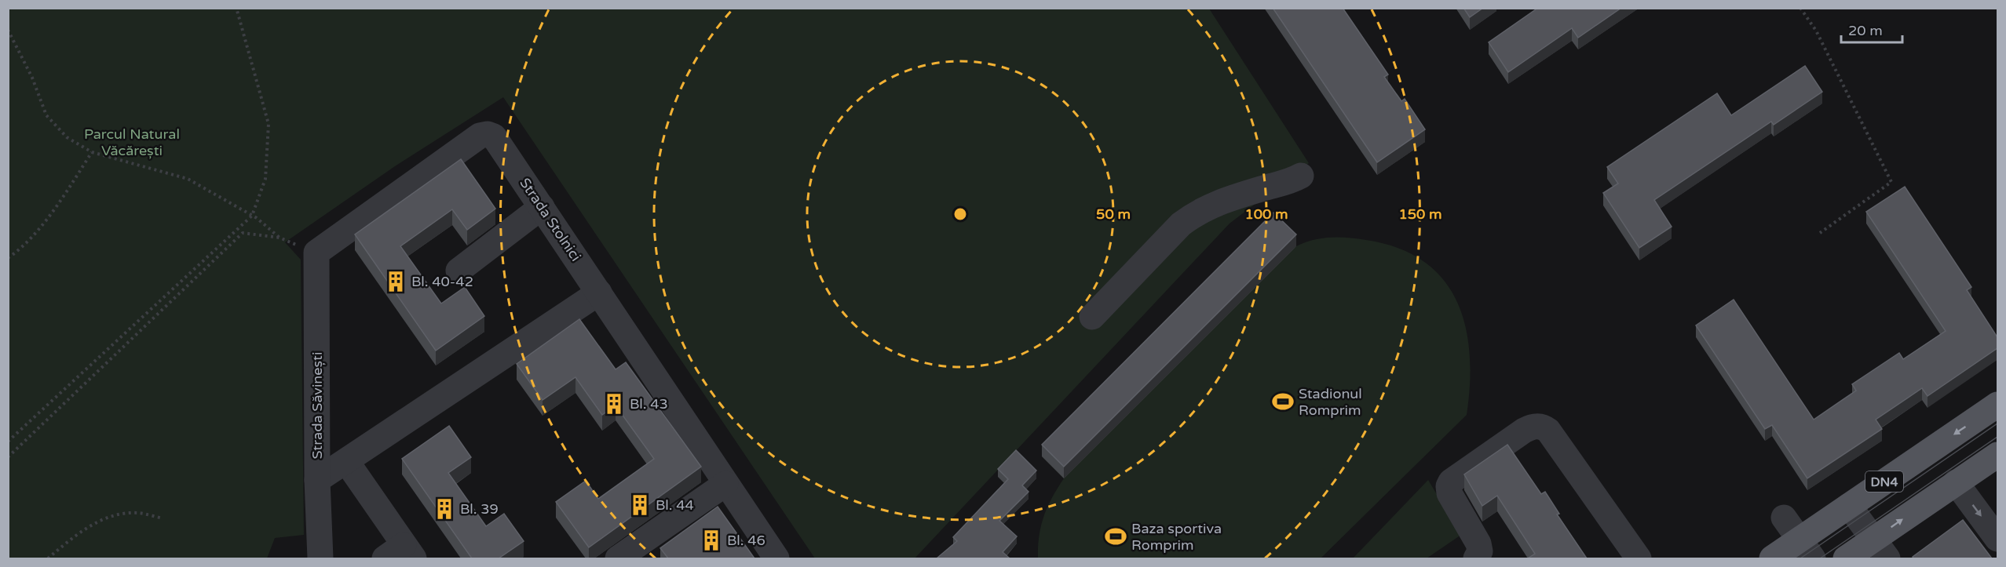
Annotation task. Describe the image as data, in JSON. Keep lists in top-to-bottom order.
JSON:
{
  "streets": {
    "main road": ["DN4"],
    "street": ["Strada Stolnici", "Strada Săvinești"]
  },
  "crossings": [
    ["Strada Stolnici", "Strada Săvinești"]
  ],
  "parks": ["Parcul Natural Văcărești"],
  "places": {
    "building": [
      "Bl. 40-42",
      "Bl. 43",
      "Bl. 44",
      "Bl. 39",
      "Bl. 46"
    ],
    "sports": ["Stadionul Romprim", "Baza sportiva Romprim"]
  },
  "scale_bar": "20 m",
  "rings": ["50 m", "100 m", "150 m"]
}
